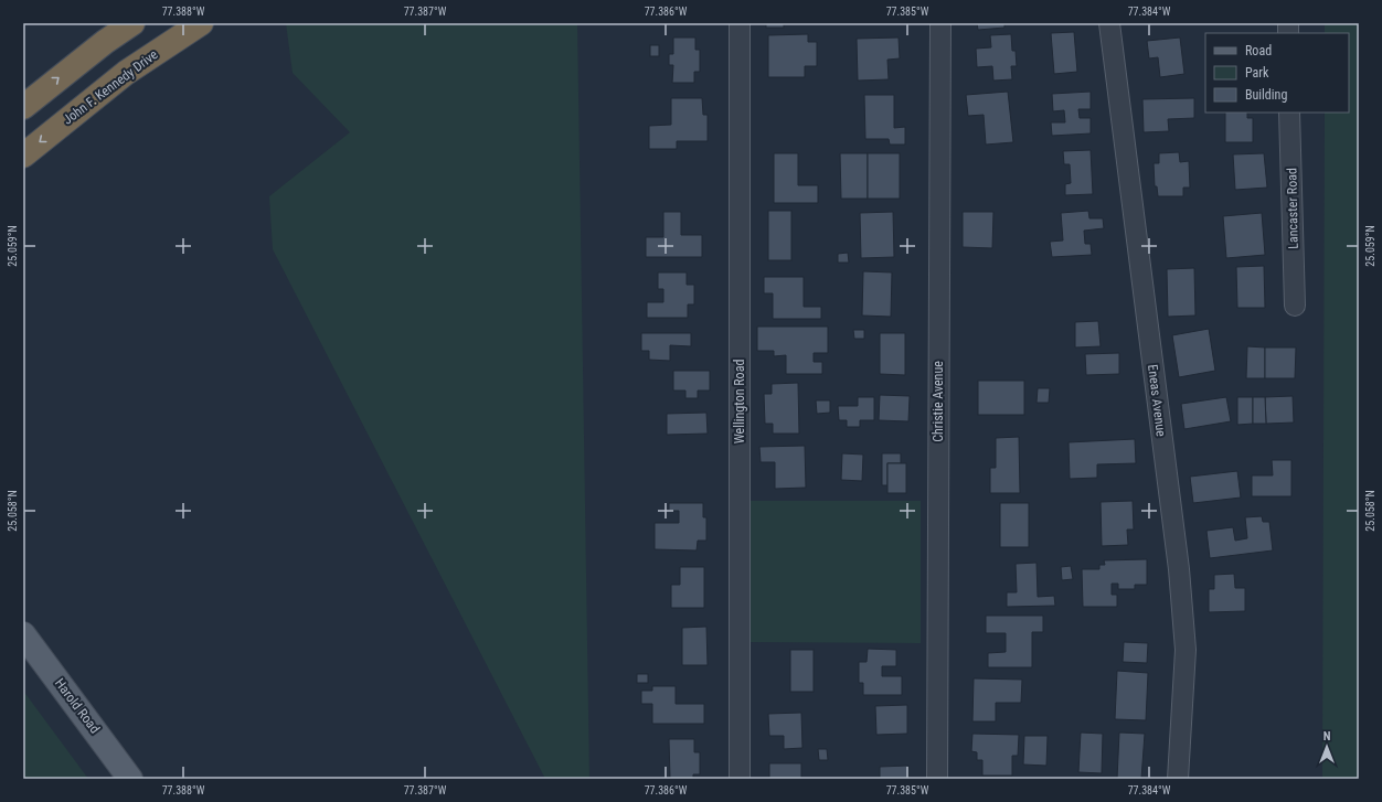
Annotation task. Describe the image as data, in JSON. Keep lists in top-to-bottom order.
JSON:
{
  "streets": {
    "highway": ["John F. Kennedy Drive"],
    "main road": ["Harold Road"],
    "street": [
      "Lancaster Road",
      "Eneas Avenue",
      "Wellington Road",
      "Christie Avenue"
    ]
  },
  "legend": ["Road", "Park", "Building"],
  "north": "top",
  "coordinates": [
    "77.388°W",
    "77.387°W",
    "77.386°W",
    "77.385°W",
    "77.384°W",
    "25.059°N",
    "25.058°N"
  ]
}
